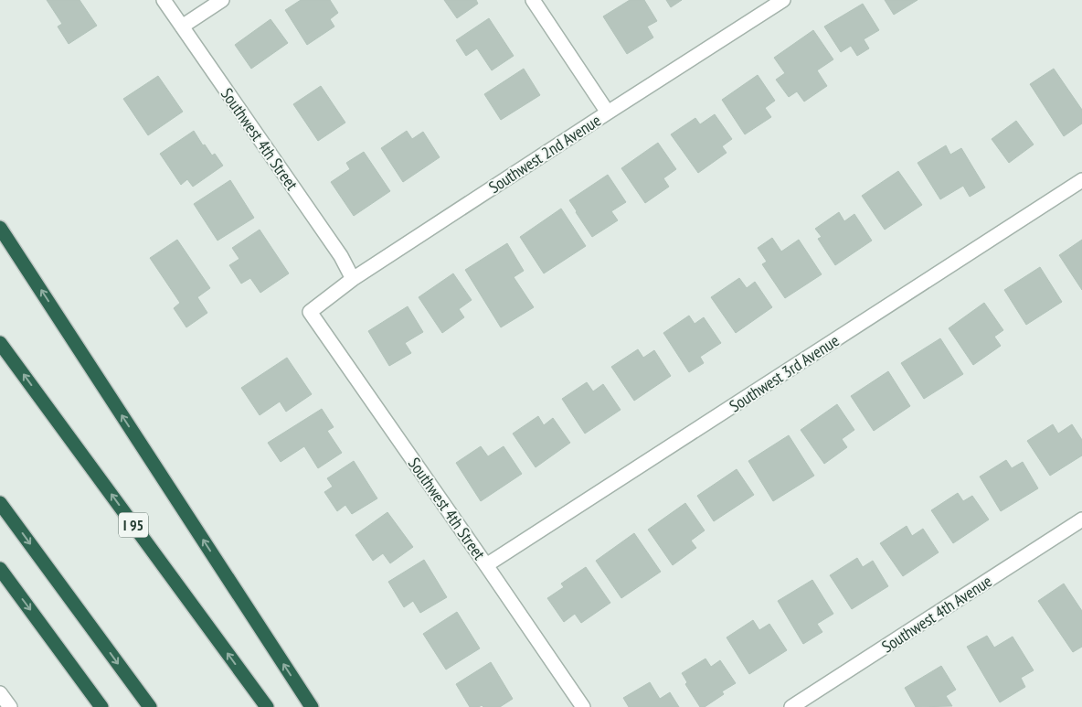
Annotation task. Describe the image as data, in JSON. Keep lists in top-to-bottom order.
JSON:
{
  "streets": {
    "highway": ["I 95"],
    "street": [
      "Southwest 4th Street",
      "Southwest 2nd Avenue",
      "Southwest 3rd Avenue",
      "Southwest 4th Avenue"
    ]
  },
  "crossings": [
    ["Southwest 4th Street", "Southwest 2nd Avenue"],
    ["Southwest 4th Street", "Southwest 3rd Avenue"]
  ]
}
